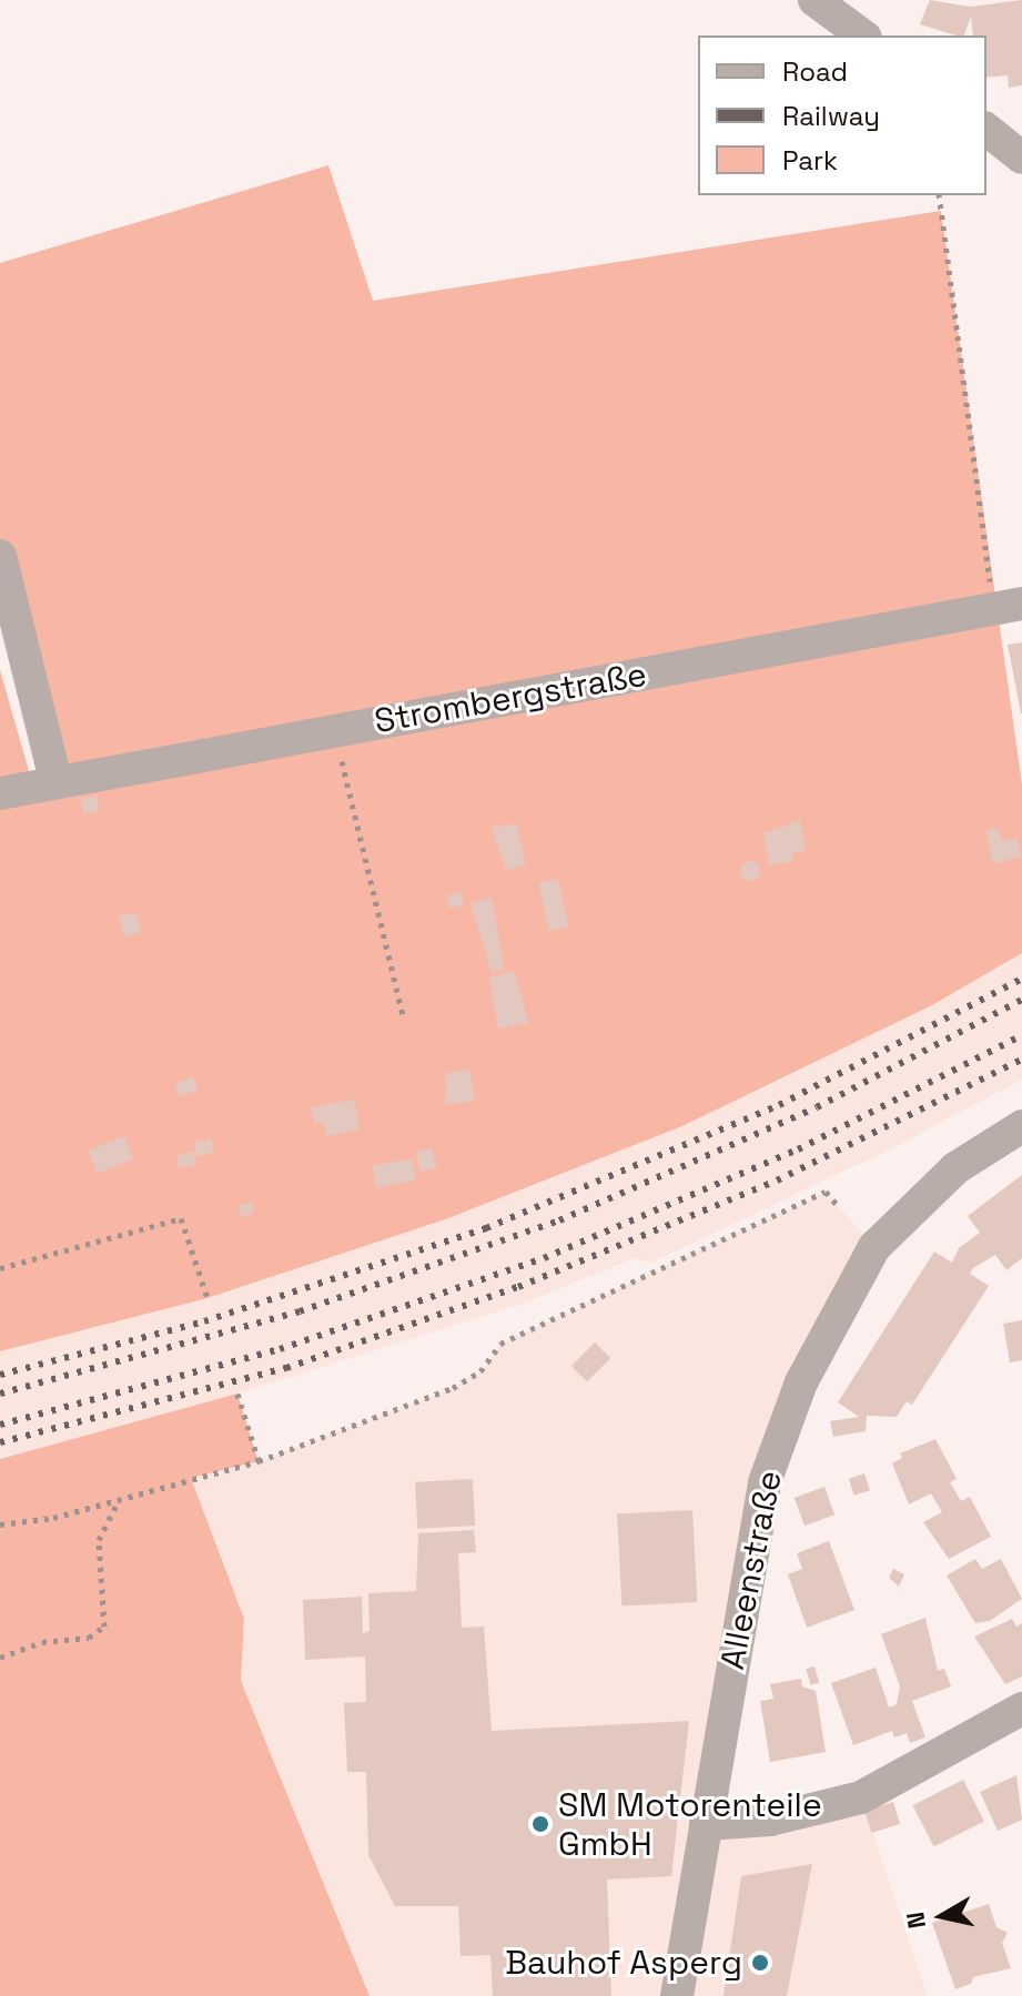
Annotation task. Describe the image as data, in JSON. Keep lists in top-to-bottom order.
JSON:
{
  "streets": {
    "street": ["Strombergstraße", "Alleenstraße"]
  },
  "places": ["SM Motorenteile GmbH", "Bauhof Asperg"],
  "legend": ["Road", "Railway", "Park"],
  "north": "left"
}
